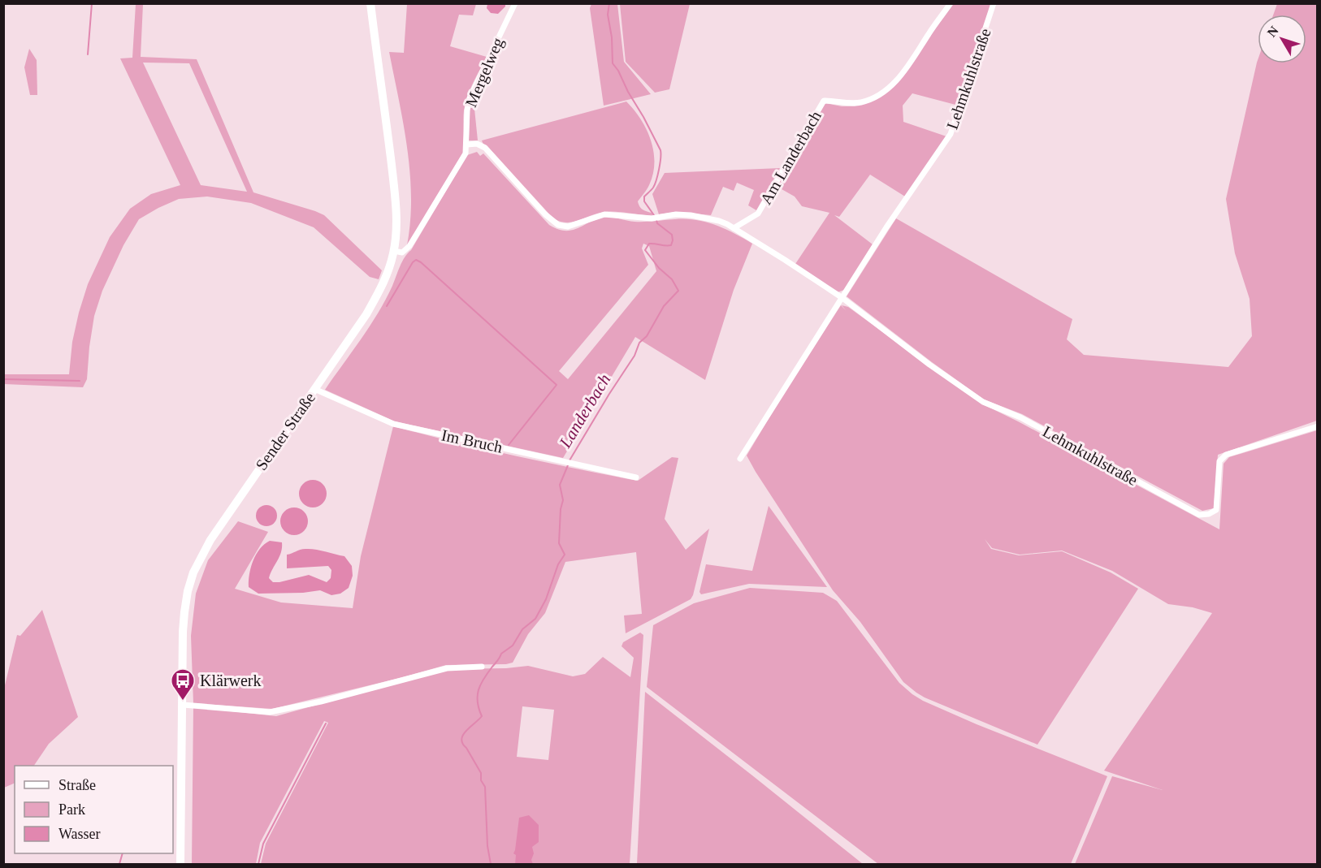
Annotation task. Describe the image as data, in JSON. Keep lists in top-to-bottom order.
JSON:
{
  "streets": {
    "main road": ["Sender Straße"],
    "street": [
      "Mergelweg",
      "Lehmkuhlstraße",
      "Am Landerbach",
      "Im Bruch"
    ]
  },
  "crossings": [
    ["Mergelweg", "Lehmkuhlstraße"],
    ["Lehmkuhlstraße", "Am Landerbach"],
    ["Sender Straße", "Im Bruch"]
  ],
  "water": ["Landerbach"],
  "places": {
    "bus stop": ["Klärwerk"]
  },
  "legend": ["Straße", "Park", "Wasser"],
  "north": "top left"
}
